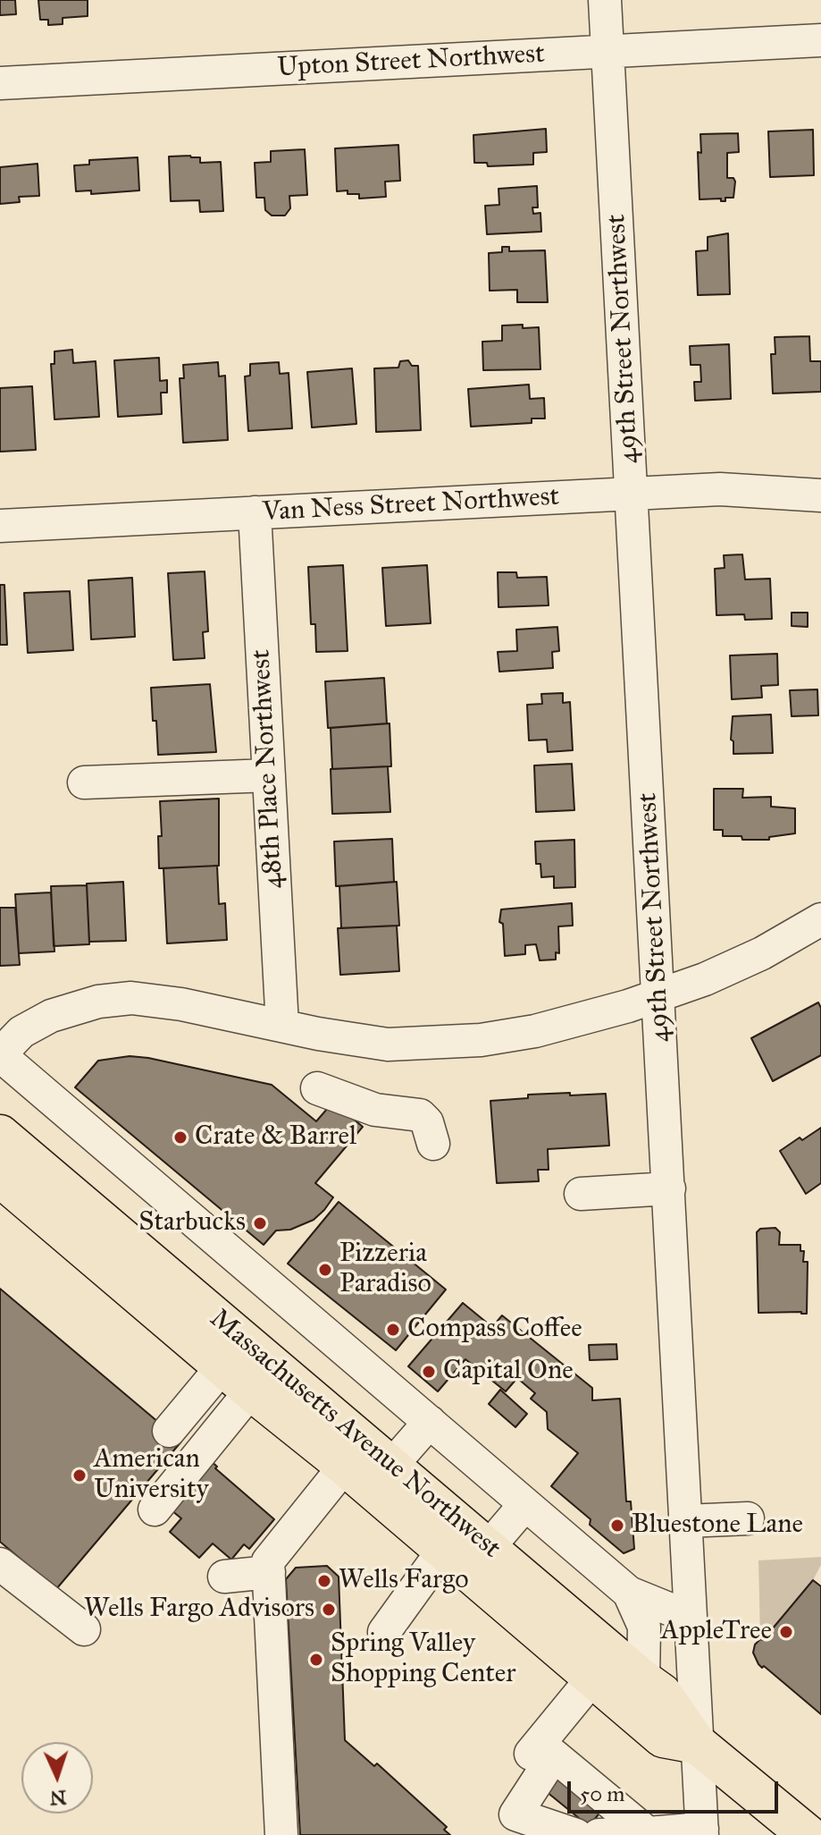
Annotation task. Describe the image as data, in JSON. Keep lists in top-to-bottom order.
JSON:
{
  "streets": {
    "main road": ["Massachusetts Avenue Northwest"],
    "street": [
      "Upton Street Northwest",
      "49th Street Northwest",
      "Van Ness Street Northwest",
      "48th Place Northwest"
    ]
  },
  "crossings": [
    ["Upton Street Northwest", "49th Street Northwest"],
    ["49th Street Northwest", "Van Ness Street Northwest"],
    ["49th Street Northwest", "Massachusetts Avenue Northwest"],
    ["Van Ness Street Northwest", "48th Place Northwest"]
  ],
  "places": [
    "Crate & Barrel",
    "Starbucks",
    "Pizzeria Paradiso",
    "Compass Coffee",
    "Capital One",
    "American University",
    "Bluestone Lane",
    "Wells Fargo",
    "Wells Fargo Advisors",
    "AppleTree",
    "Spring Valley Shopping Center"
  ],
  "scale_bar": "50 m",
  "north": "bottom"
}
